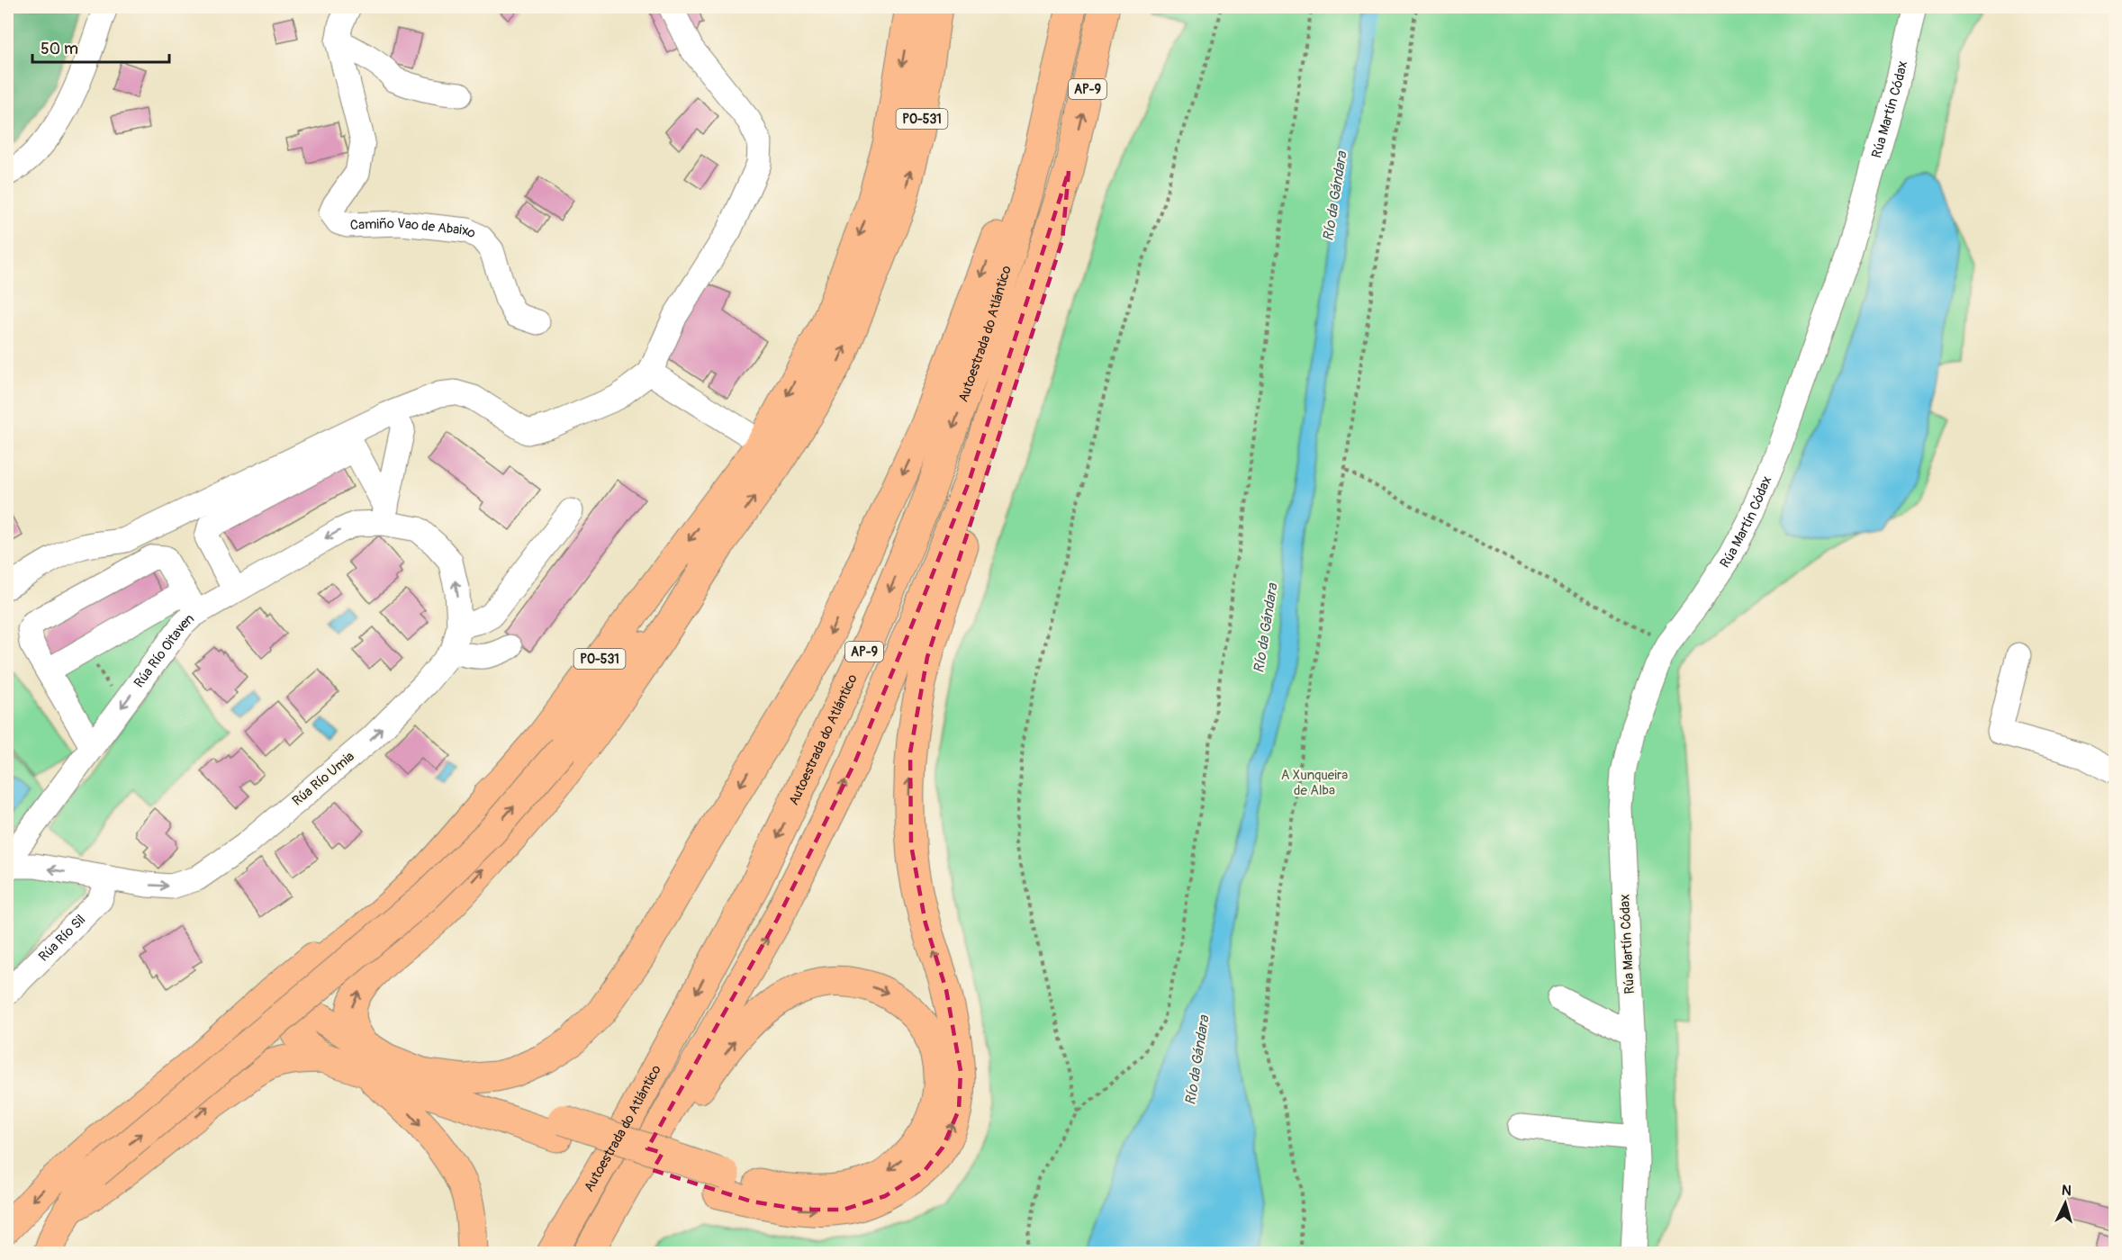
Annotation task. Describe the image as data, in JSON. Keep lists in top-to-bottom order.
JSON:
{
  "streets": {
    "main road": ["AP-9", "PO-531", "Autoestrada do Atlántico"],
    "street": [
      "Rúa Martín Códax",
      "Camiño Vao de Abaixo",
      "Rúa Río Oitaven",
      "Rúa Río Umia",
      "Rúa Río Sil"
    ]
  },
  "crossings": [
    ["Rúa Río Oitaven", "Rúa Río Umia"],
    ["Rúa Río Umia", "Rúa Río Sil"]
  ],
  "water": ["Río da Gándara"],
  "parks": ["A Xunqueira de Alba"],
  "scale_bar": "50 m",
  "north": "top"
}
